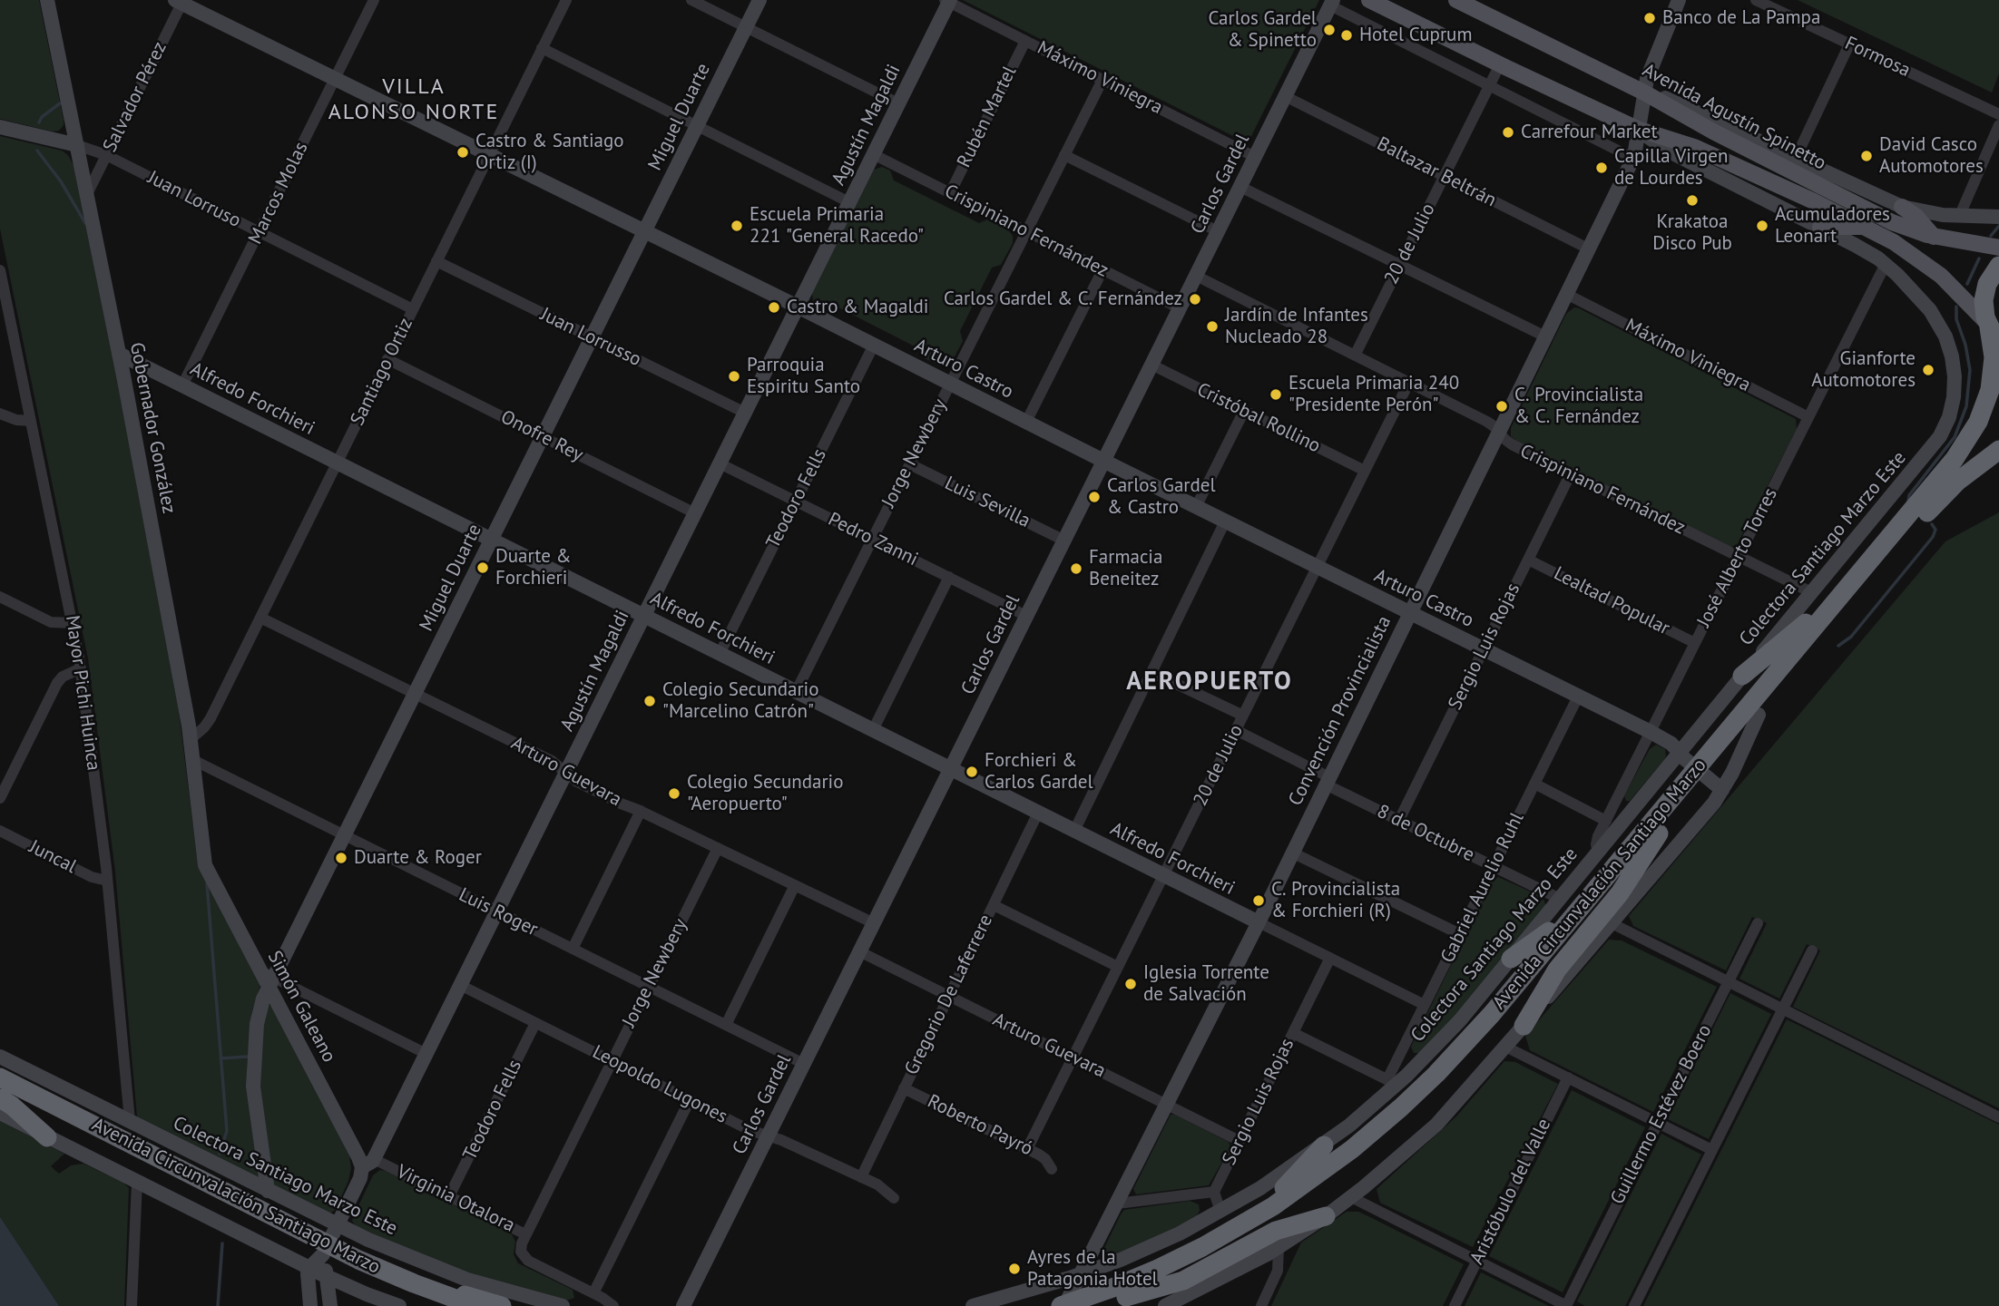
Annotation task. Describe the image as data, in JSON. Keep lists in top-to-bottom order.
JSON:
{
  "streets": {
    "highway": ["Avenida Circunvalación Santiago Marzo"],
    "main road": ["Avenida Agustín Spinetto"],
    "street": [
      "Formosa",
      "Máximo Viniegra",
      "Salvador Pérez",
      "Miguel Duarte",
      "Rubén Martel",
      "Agustín Magaldi",
      "Baltazar Beltrán",
      "Carlos Gardel",
      "Marcos Molas",
      "Juan Lorruso",
      "Crispiniano Fernández",
      "20 de Julio",
      "Juan Lorrusso",
      "Arturo Castro",
      "Santiago Ortiz",
      "Alfredo Forchieri",
      "Cristóbal Rollino",
      "Gobernador González",
      "Onofre Rey",
      "Jorge Newbery",
      "Teodoro Fells",
      "Luis Sevilla",
      "Pedro Zanni",
      "Colectora Santiago Marzo Este",
      "José Alberto Torres",
      "Lealtad Popular",
      "Sergio Luis Rojas",
      "Mayor Pichi Huinca",
      "Convención Provincialista",
      "Arturo Guevara",
      "8 de Octubre",
      "Juncal",
      "Gabriel Aurelio Ruhl",
      "Luis Roger",
      "Gregorio De Laferrere",
      "Simón Galeano",
      "Leopoldo Lugones",
      "Guillermo Estévez Boero",
      "Roberto Payró",
      "Aristóbulo del Valle",
      "Virginia Otalora"
    ]
  },
  "crossings": [
    ["Máximo Viniegra", "Rubén Martel"],
    ["Máximo Viniegra", "Agustín Magaldi"],
    ["Máximo Viniegra", "Carlos Gardel"],
    ["Máximo Viniegra", "Jorge Newbery"],
    ["Máximo Viniegra", "José Alberto Torres"],
    ["Máximo Viniegra", "Convención Provincialista"],
    ["Salvador Pérez", "Juan Lorruso"],
    ["Salvador Pérez", "Arturo Castro"],
    ["Salvador Pérez", "Gobernador González"],
    ["Miguel Duarte", "Juan Lorrusso"],
    ["Miguel Duarte", "Arturo Castro"],
    ["Miguel Duarte", "Alfredo Forchieri"],
    ["Miguel Duarte", "Onofre Rey"],
    ["Miguel Duarte", "Colectora Santiago Marzo Este"],
    ["Miguel Duarte", "Arturo Guevara"],
    ["Miguel Duarte", "Luis Roger"],
    ["Miguel Duarte", "Simón Galeano"],
    ["Rubén Martel", "Crispiniano Fernández"],
    ["Avenida Agustín Spinetto", "20 de Julio"],
    ["Avenida Agustín Spinetto", "Colectora Santiago Marzo Este"],
    ["Avenida Agustín Spinetto", "Convención Provincialista"],
    ["Avenida Agustín Spinetto", "Avenida Circunvalación Santiago Marzo"],
    ["Agustín Magaldi", "Crispiniano Fernández"],
    ["Agustín Magaldi", "Juan Lorrusso"],
    ["Agustín Magaldi", "Arturo Castro"],
    ["Agustín Magaldi", "Alfredo Forchieri"],
    ["Agustín Magaldi", "Onofre Rey"],
    ["Agustín Magaldi", "Pedro Zanni"],
    ["Agustín Magaldi", "Colectora Santiago Marzo Este"],
    ["Agustín Magaldi", "Arturo Guevara"],
    ["Agustín Magaldi", "Avenida Circunvalación Santiago Marzo"],
    ["Agustín Magaldi", "Luis Roger"],
    ["Agustín Magaldi", "Simón Galeano"],
    ["Agustín Magaldi", "Leopoldo Lugones"],
    ["Agustín Magaldi", "Virginia Otalora"],
    ["Baltazar Beltrán", "Carlos Gardel"],
    ["Baltazar Beltrán", "20 de Julio"],
    ["Baltazar Beltrán", "Convención Provincialista"],
    ["Carlos Gardel", "Crispiniano Fernández"],
    ["Carlos Gardel", "Arturo Castro"],
    ["Carlos Gardel", "Alfredo Forchieri"],
    ["Carlos Gardel", "Cristóbal Rollino"],
    ["Carlos Gardel", "Luis Sevilla"],
    ["Carlos Gardel", "Pedro Zanni"],
    ["Carlos Gardel", "Arturo Guevara"],
    ["Carlos Gardel", "Luis Roger"],
    ["Carlos Gardel", "Leopoldo Lugones"],
    ["Marcos Molas", "Juan Lorruso"],
    ["Marcos Molas", "Arturo Castro"],
    ["Marcos Molas", "Alfredo Forchieri"],
    ["Juan Lorruso", "Santiago Ortiz"],
    ["Juan Lorruso", "Gobernador González"],
    ["Crispiniano Fernández", "20 de Julio"],
    ["Crispiniano Fernández", "Jorge Newbery"],
    ["Crispiniano Fernández", "Colectora Santiago Marzo Este"],
    ["Crispiniano Fernández", "José Alberto Torres"],
    ["Crispiniano Fernández", "Sergio Luis Rojas"],
    ["Crispiniano Fernández", "Convención Provincialista"],
    ["20 de Julio", "Arturo Castro"],
    ["20 de Julio", "Alfredo Forchieri"],
    ["20 de Julio", "Cristóbal Rollino"],
    ["20 de Julio", "Arturo Guevara"],
    ["20 de Julio", "8 de Octubre"],
    ["20 de Julio", "Roberto Payró"],
    ["Juan Lorrusso", "Santiago Ortiz"],
    ["Arturo Castro", "Santiago Ortiz"],
    ["Arturo Castro", "Jorge Newbery"],
    ["Arturo Castro", "Teodoro Fells"],
    ["Arturo Castro", "Colectora Santiago Marzo Este"],
    ["Arturo Castro", "José Alberto Torres"],
    ["Arturo Castro", "Sergio Luis Rojas"],
    ["Arturo Castro", "Convención Provincialista"],
    ["Arturo Castro", "Avenida Circunvalación Santiago Marzo"],
    ["Arturo Castro", "Gabriel Aurelio Ruhl"],
    ["Santiago Ortiz", "Alfredo Forchieri"],
    ["Santiago Ortiz", "Gobernador González"],
    ["Santiago Ortiz", "Onofre Rey"],
    ["Santiago Ortiz", "Arturo Guevara"],
    ["Alfredo Forchieri", "Gobernador González"],
    ["Alfredo Forchieri", "Jorge Newbery"],
    ["Alfredo Forchieri", "Teodoro Fells"],
    ["Alfredo Forchieri", "Sergio Luis Rojas"],
    ["Alfredo Forchieri", "Convención Provincialista"],
    ["Alfredo Forchieri", "Gabriel Aurelio Ruhl"],
    ["Alfredo Forchieri", "Gregorio De Laferrere"],
    ["Gobernador González", "Luis Roger"],
    ["Gobernador González", "Simón Galeano"],
    ["Jorge Newbery", "Luis Sevilla"],
    ["Jorge Newbery", "Pedro Zanni"],
    ["Jorge Newbery", "Arturo Guevara"],
    ["Jorge Newbery", "Luis Roger"],
    ["Jorge Newbery", "Leopoldo Lugones"],
    ["Jorge Newbery", "Virginia Otalora"],
    ["Teodoro Fells", "Pedro Zanni"],
    ["Teodoro Fells", "Leopoldo Lugones"],
    ["Teodoro Fells", "Virginia Otalora"],
    ["Colectora Santiago Marzo Este", "José Alberto Torres"],
    ["Colectora Santiago Marzo Este", "Mayor Pichi Huinca"],
    ["Colectora Santiago Marzo Este", "Convención Provincialista"],
    ["Colectora Santiago Marzo Este", "8 de Octubre"],
    ["Colectora Santiago Marzo Este", "Gabriel Aurelio Ruhl"],
    ["José Alberto Torres", "Lealtad Popular"],
    ["Lealtad Popular", "Sergio Luis Rojas"],
    ["Sergio Luis Rojas", "Arturo Guevara"],
    ["Sergio Luis Rojas", "8 de Octubre"],
    ["Mayor Pichi Huinca", "Juncal"],
    ["Convención Provincialista", "Arturo Guevara"],
    ["Convención Provincialista", "8 de Octubre"],
    ["Convención Provincialista", "Avenida Circunvalación Santiago Marzo"],
    ["Arturo Guevara", "Gregorio De Laferrere"],
    ["8 de Octubre", "Gabriel Aurelio Ruhl"],
    ["Gregorio De Laferrere", "Leopoldo Lugones"],
    ["Gregorio De Laferrere", "Roberto Payró"],
    ["Simón Galeano", "Virginia Otalora"]
  ],
  "districts": ["VILLA ALONSO NORTE", "AEROPUERTO"],
  "places": [
    "Banco de La Pampa",
    "Carlos Gardel & Spinetto",
    "Hotel Cuprum",
    "Carrefour Market",
    "Castro & Santiago Ortiz (I)",
    "David Casco Automotores",
    "Capilla Virgen de Lourdes",
    "Krakatoa Disco Pub",
    "Escuela Primaria 221 \"General Racedo\"",
    "Acumuladores Leonart",
    "Carlos Gardel & C. Fernández",
    "Castro & Magaldi",
    "Jardín de Infantes Nucleado 28",
    "Gianforte Automotores",
    "Parroquia Espiritu Santo",
    "Escuela Primaria 240 \"Presidente Perón\"",
    "C. Provincialista & C. Fernández",
    "Carlos Gardel & Castro",
    "Duarte & Forchieri",
    "Farmacia Beneitez",
    "Colegio Secundario \"Marcelino Catrón\"",
    "Forchieri & Carlos Gardel",
    "Colegio Secundario \"Aeropuerto\"",
    "Duarte & Roger",
    "C. Provincialista & Forchieri (R)",
    "Iglesia Torrente de Salvación",
    "Ayres de la Patagonia Hotel"
  ]
}
